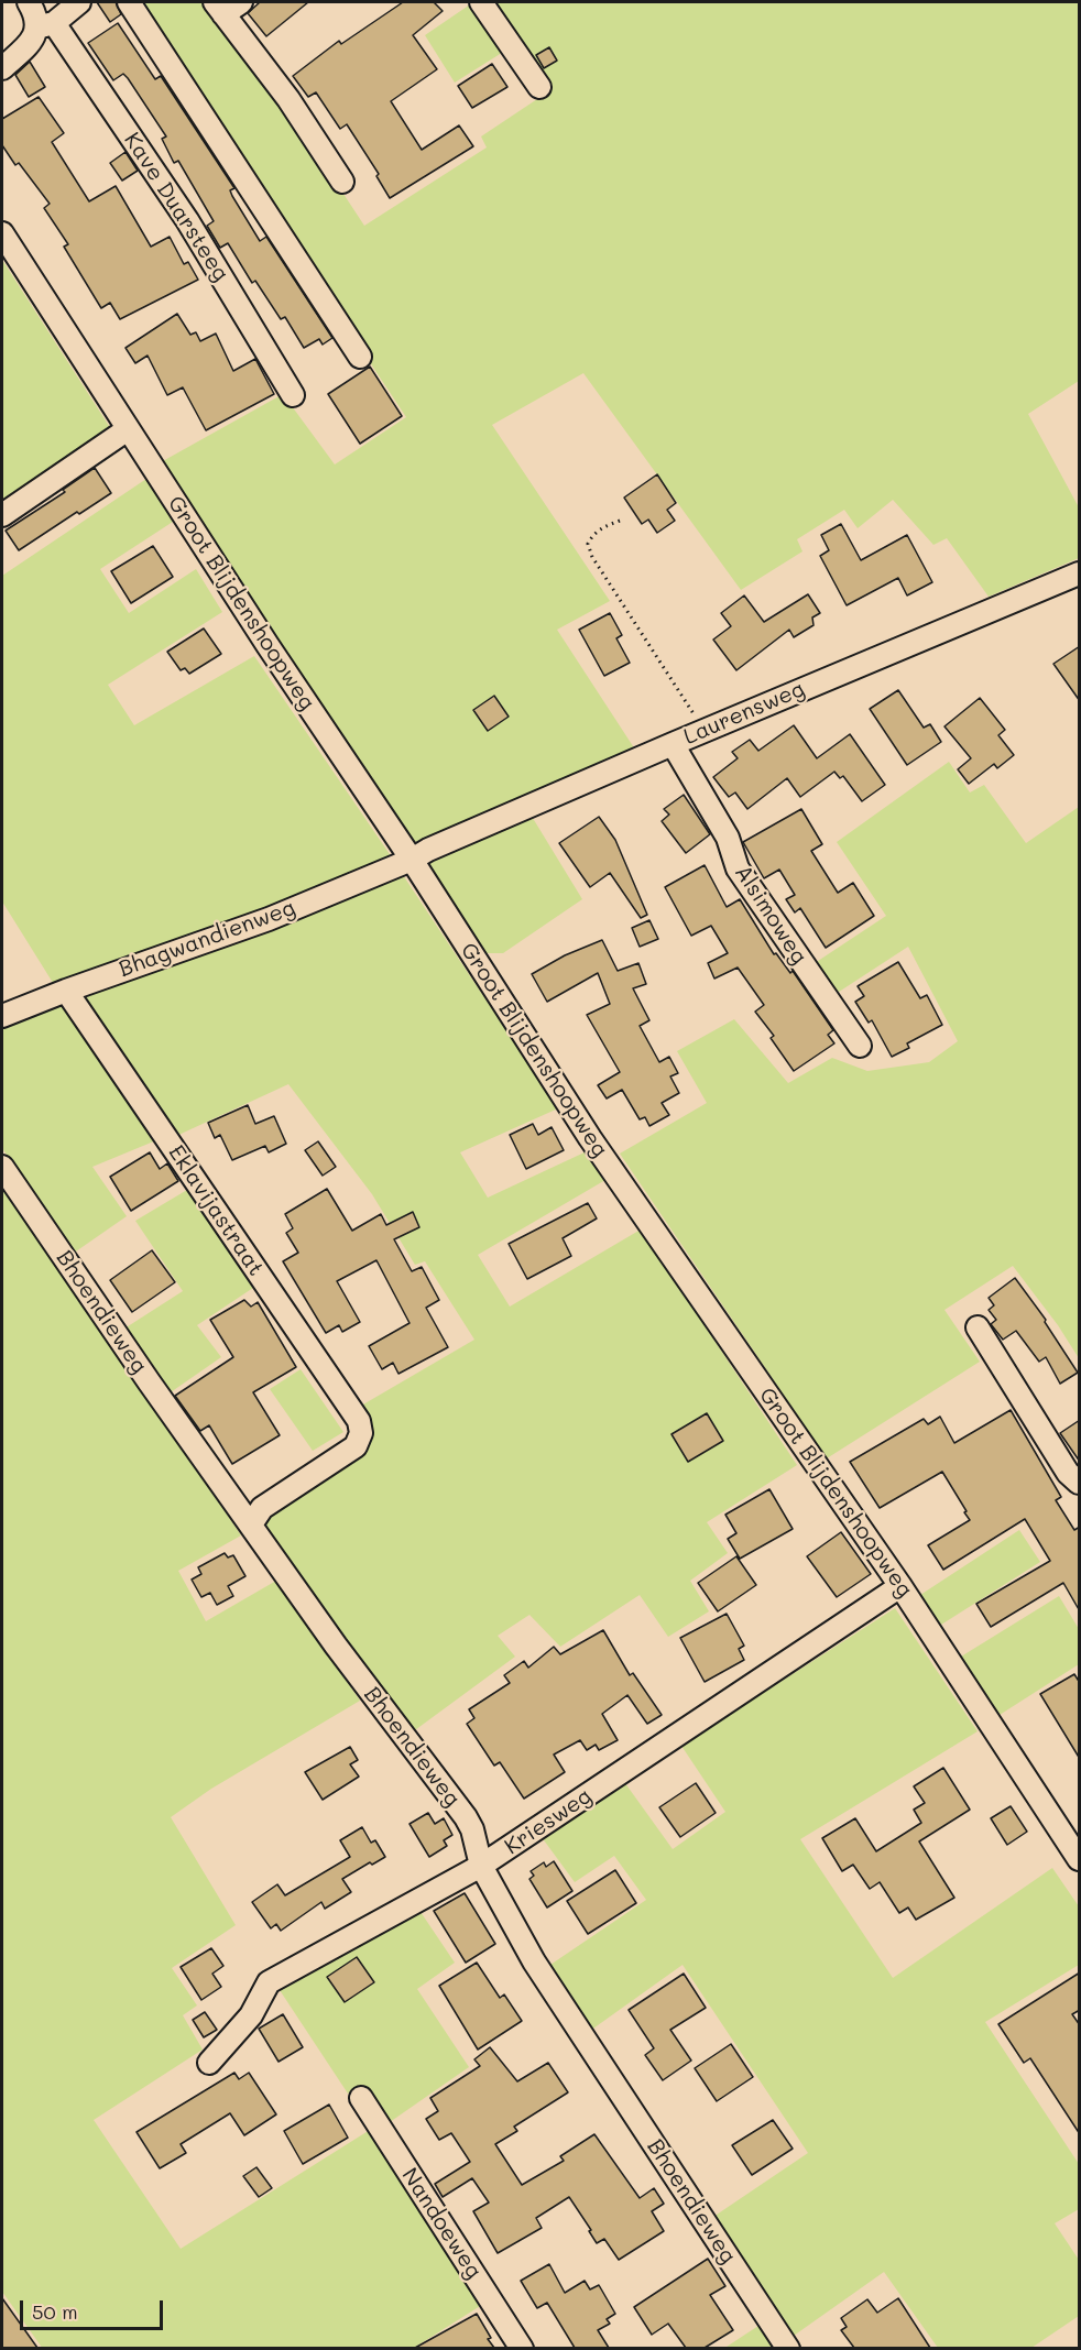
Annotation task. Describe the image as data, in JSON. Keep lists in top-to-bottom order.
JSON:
{
  "streets": {
    "street": [
      "Kave Duarsteeg",
      "Groot Blijdenshoopweg",
      "Laurensweg",
      "Alsimoweg",
      "Bhagwandienweg",
      "Eklavijastraat",
      "Bhoendieweg",
      "Kriesweg",
      "Nandoeweg"
    ]
  },
  "crossings": [
    ["Groot Blijdenshoopweg", "Laurensweg"],
    ["Groot Blijdenshoopweg", "Bhagwandienweg"],
    ["Groot Blijdenshoopweg", "Kriesweg"],
    ["Laurensweg", "Alsimoweg"],
    ["Laurensweg", "Bhagwandienweg"],
    ["Bhagwandienweg", "Eklavijastraat"],
    ["Eklavijastraat", "Bhoendieweg"],
    ["Bhoendieweg", "Kriesweg"]
  ],
  "scale_bar": "50 m"
}
